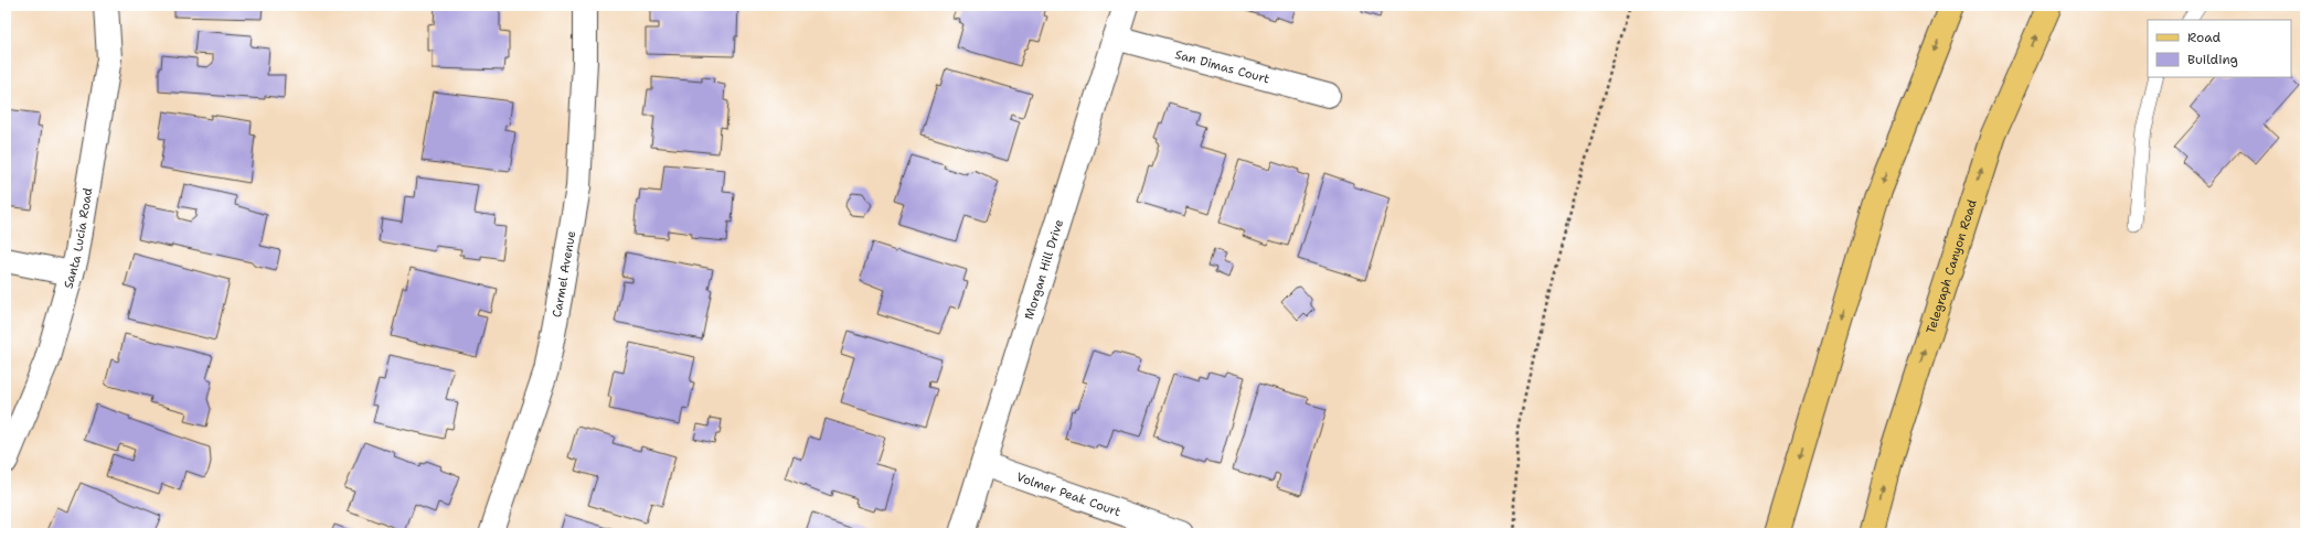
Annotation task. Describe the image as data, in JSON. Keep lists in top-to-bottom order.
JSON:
{
  "streets": {
    "main road": ["Telegraph Canyon Road"],
    "street": [
      "San Dimas Court",
      "Santa Lucia Road",
      "Morgan Hill Drive",
      "Carmel Avenue",
      "Volmer Peak Court"
    ]
  },
  "crossings": [
    ["San Dimas Court", "Morgan Hill Drive"],
    ["Morgan Hill Drive", "Volmer Peak Court"]
  ],
  "legend": ["Road", "Building"]
}
